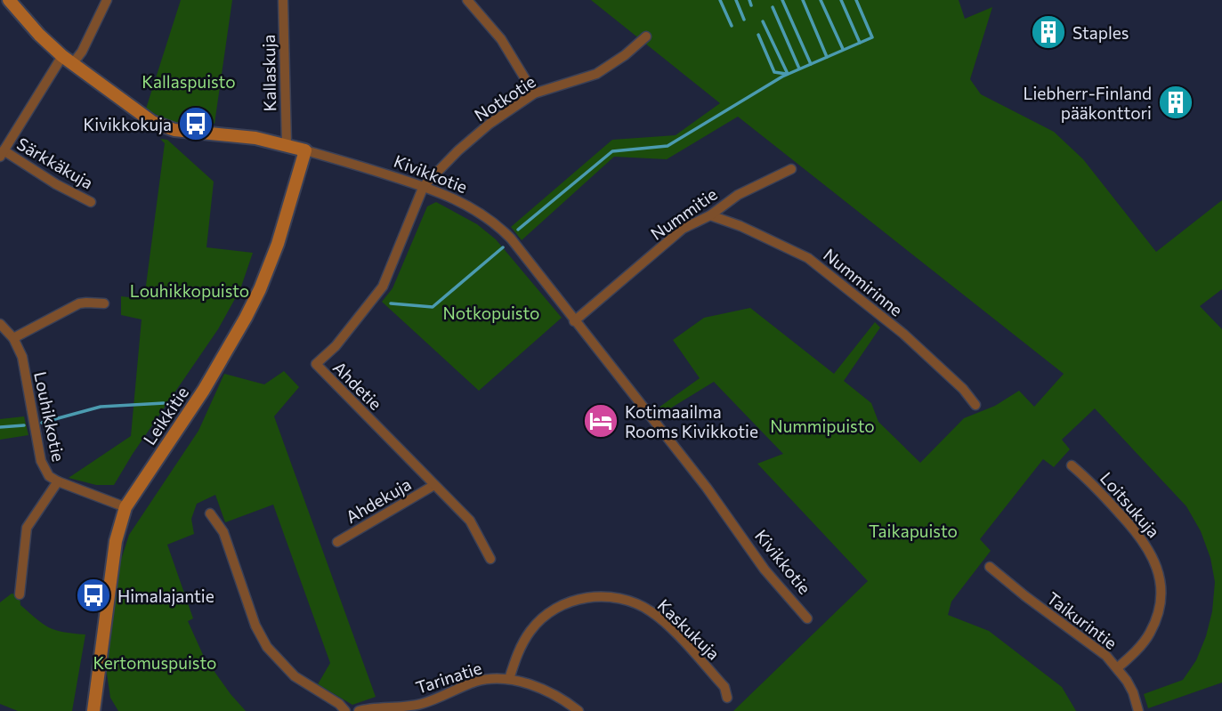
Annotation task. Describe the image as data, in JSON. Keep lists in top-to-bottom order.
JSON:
{
  "streets": {
    "street": [
      "Kallaskuja",
      "Notkotie",
      "Särkkäkuja",
      "Kivikkotie",
      "Nummitie",
      "Nummirinne",
      "Ahdetie",
      "Leikkitie",
      "Louhikkotie",
      "Ahdekuja",
      "Loitsukuja",
      "Taikurintie",
      "Kaskukuja",
      "Tarinatie"
    ]
  },
  "crossings": [
    ["Kallaskuja", "Kivikkotie"],
    ["Notkotie", "Kivikkotie"],
    ["Notkotie", "Ahdetie"],
    ["Kivikkotie", "Nummitie"],
    ["Kivikkotie", "Ahdetie"],
    ["Kivikkotie", "Leikkitie"],
    ["Nummitie", "Nummirinne"],
    ["Ahdetie", "Ahdekuja"],
    ["Leikkitie", "Louhikkotie"],
    ["Loitsukuja", "Taikurintie"],
    ["Kaskukuja", "Tarinatie"]
  ],
  "parks": [
    "Kallaspuisto",
    "Louhikkopuisto",
    "Notkopuisto",
    "Nummipuisto",
    "Taikapuisto",
    "Kertomuspuisto"
  ],
  "places": {
    "building": ["Staples", "Liebherr-Finland pääkonttori"],
    "bus stop": ["Kivikkokuja", "Himalajantie"],
    "hotel": ["Kotimaailma Rooms Kivikkotie"]
  }
}
